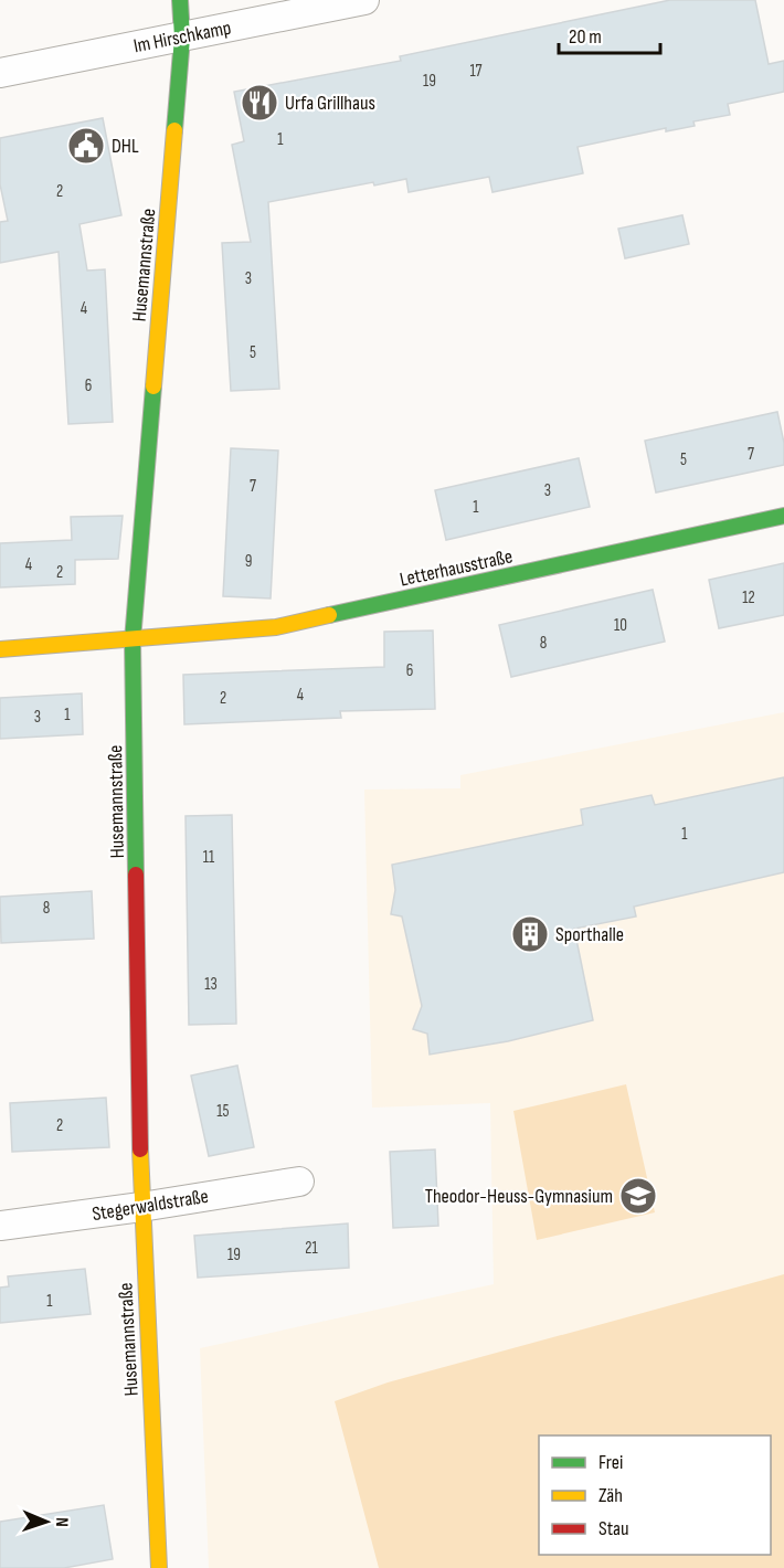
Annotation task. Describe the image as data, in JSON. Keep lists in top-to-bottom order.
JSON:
{
  "streets": {
    "street": [
      "Im Hirschkamp",
      "Husemannstraße",
      "Letterhausstraße",
      "Stegerwaldstraße"
    ]
  },
  "crossings": [
    ["Im Hirschkamp", "Husemannstraße"],
    ["Husemannstraße", "Letterhausstraße"],
    ["Husemannstraße", "Stegerwaldstraße"]
  ],
  "places": {
    "restaurant": ["Urfa Grillhaus"],
    "public building": ["DHL"],
    "building": ["Sporthalle"],
    "school or university": ["Theodor-Heuss-Gymnasium"]
  },
  "house_numbers": [
    "17",
    "19",
    "1",
    "2",
    "3",
    "4",
    "5",
    "6",
    "7",
    "5",
    "7",
    "3",
    "1",
    "9",
    "4",
    "2",
    "12",
    "10",
    "8",
    "6",
    "4",
    "2",
    "1",
    "3",
    "1",
    "11",
    "8",
    "13",
    "15",
    "2",
    "21",
    "19",
    "1"
  ],
  "legend": ["Frei", "Zäh", "Stau"],
  "scale_bar": "20 m",
  "north": "right"
}
